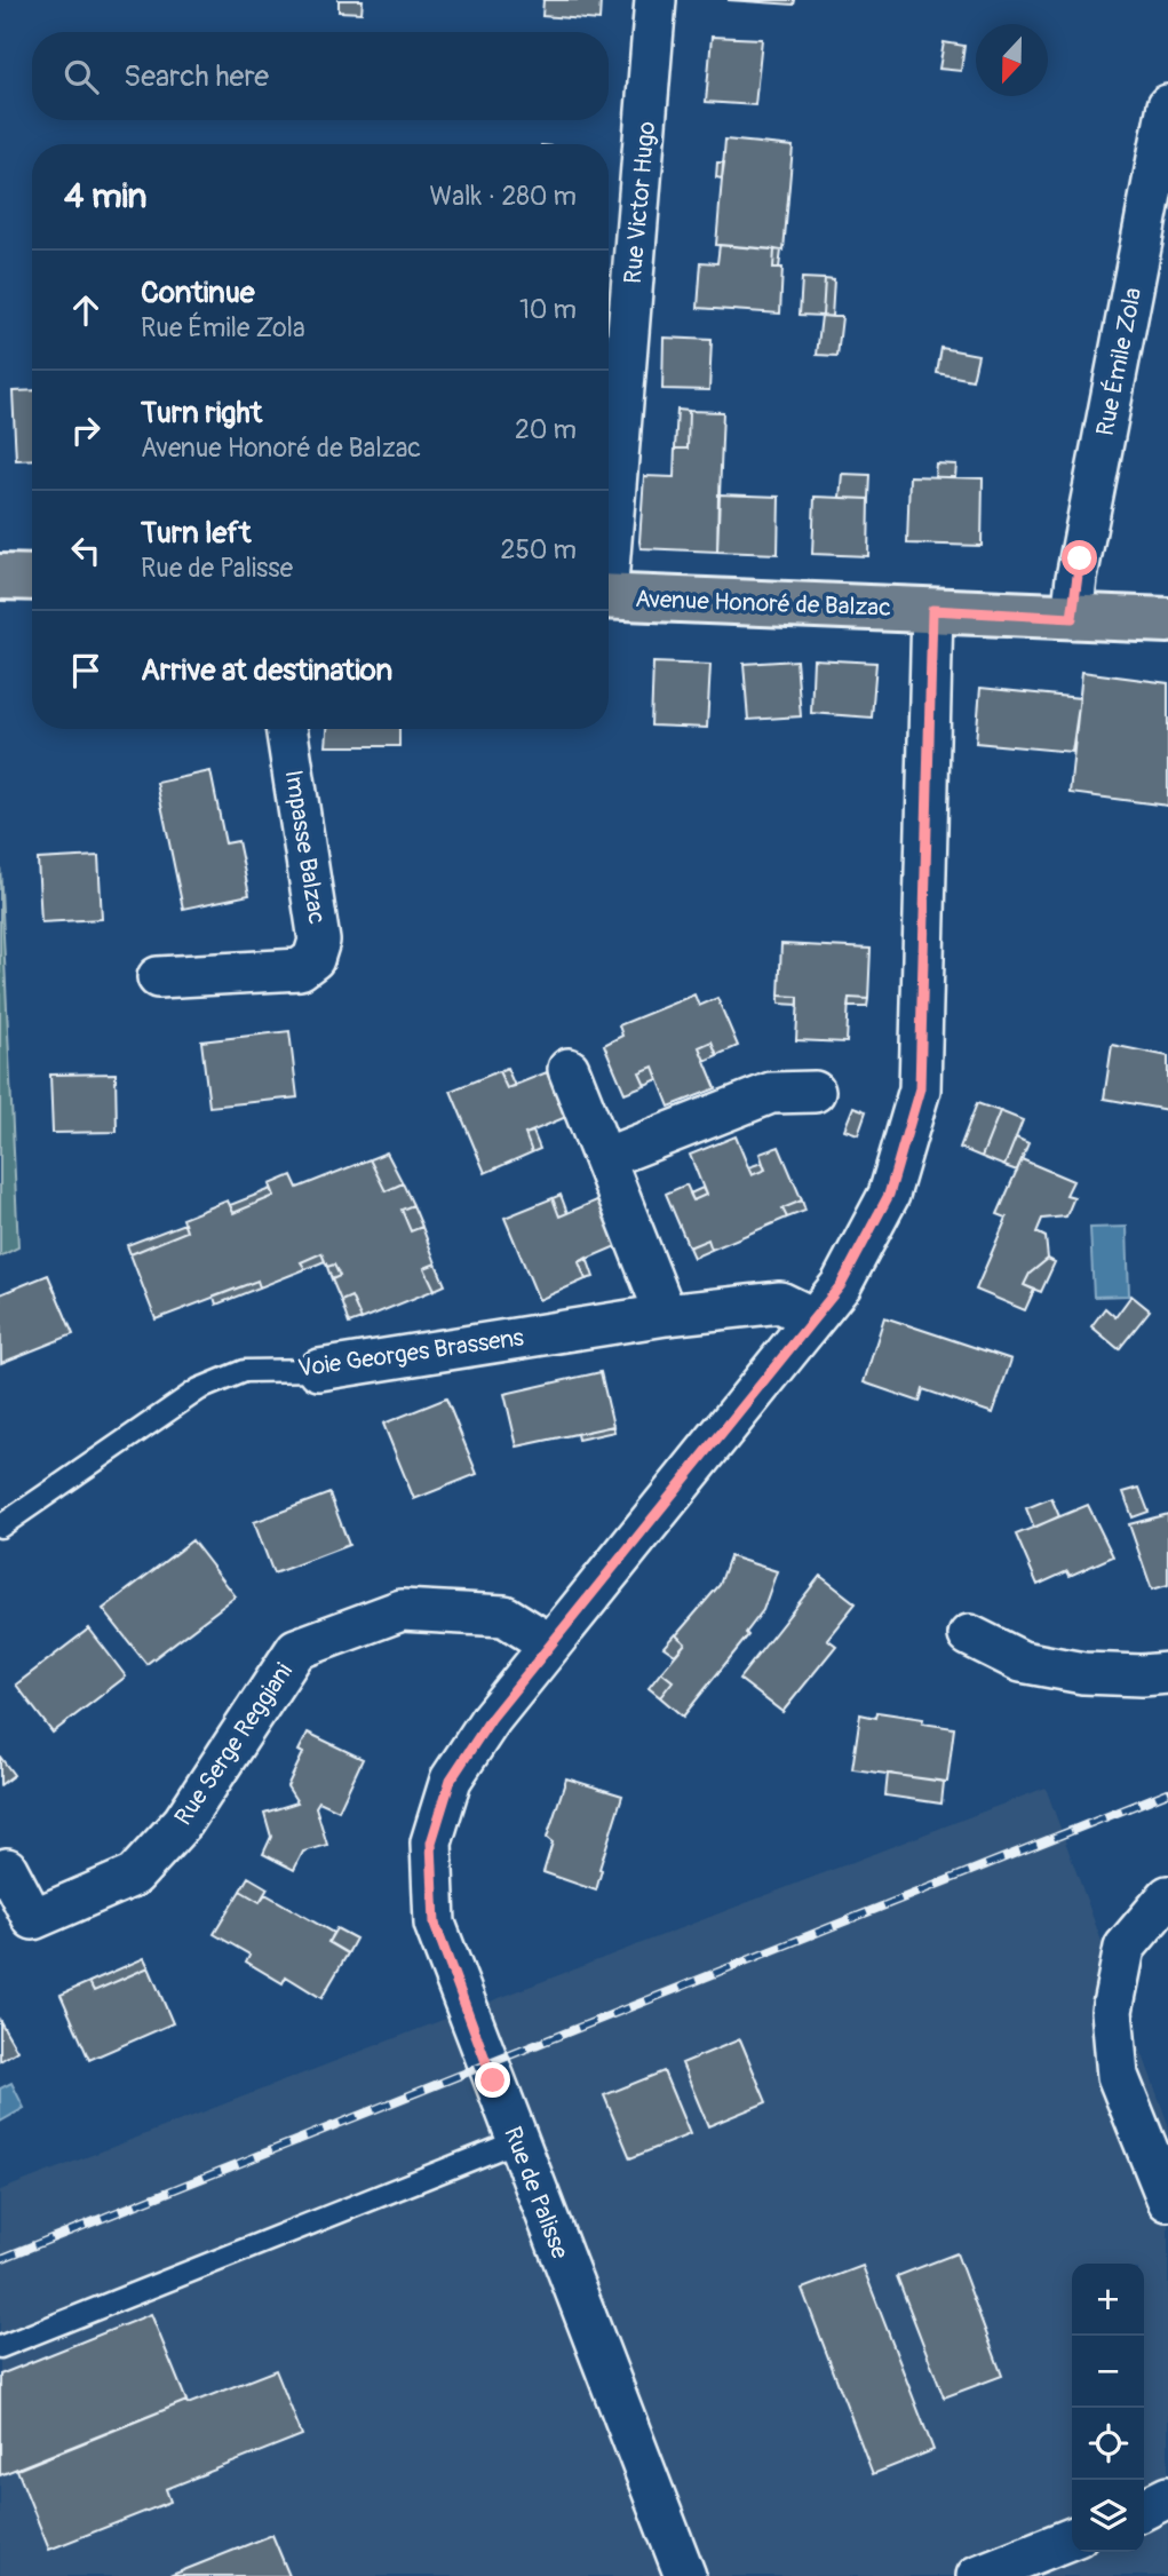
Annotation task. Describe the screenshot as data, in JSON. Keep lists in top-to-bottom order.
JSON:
{
  "streets": {
    "main road": ["Avenue Honoré de Balzac"],
    "street": [
      "Rue Victor Hugo",
      "Rue Émile Zola",
      "Impasse Balzac",
      "Voie Georges Brassens",
      "Rue Serge Reggiani",
      "Rue de Palisse"
    ]
  },
  "crossings": [
    ["Rue Émile Zola", "Avenue Honoré de Balzac"],
    ["Avenue Honoré de Balzac", "Rue de Palisse"],
    ["Voie Georges Brassens", "Rue de Palisse"],
    ["Rue Serge Reggiani", "Rue de Palisse"]
  ],
  "north": "bottom",
  "page": {
    "search": "Search here",
    "heading": ["4 min", "Walk · 280 m"],
    "list": [
      ["Continue", "Rue Émile Zola", "10 m"],
      ["Turn right", "Avenue Honoré de Balzac", "20 m"],
      ["Turn left", "Rue de Palisse", "250 m"],
      "Arrive at destination"
    ],
    "map_buttons": ["+", "−"]
  }
}
